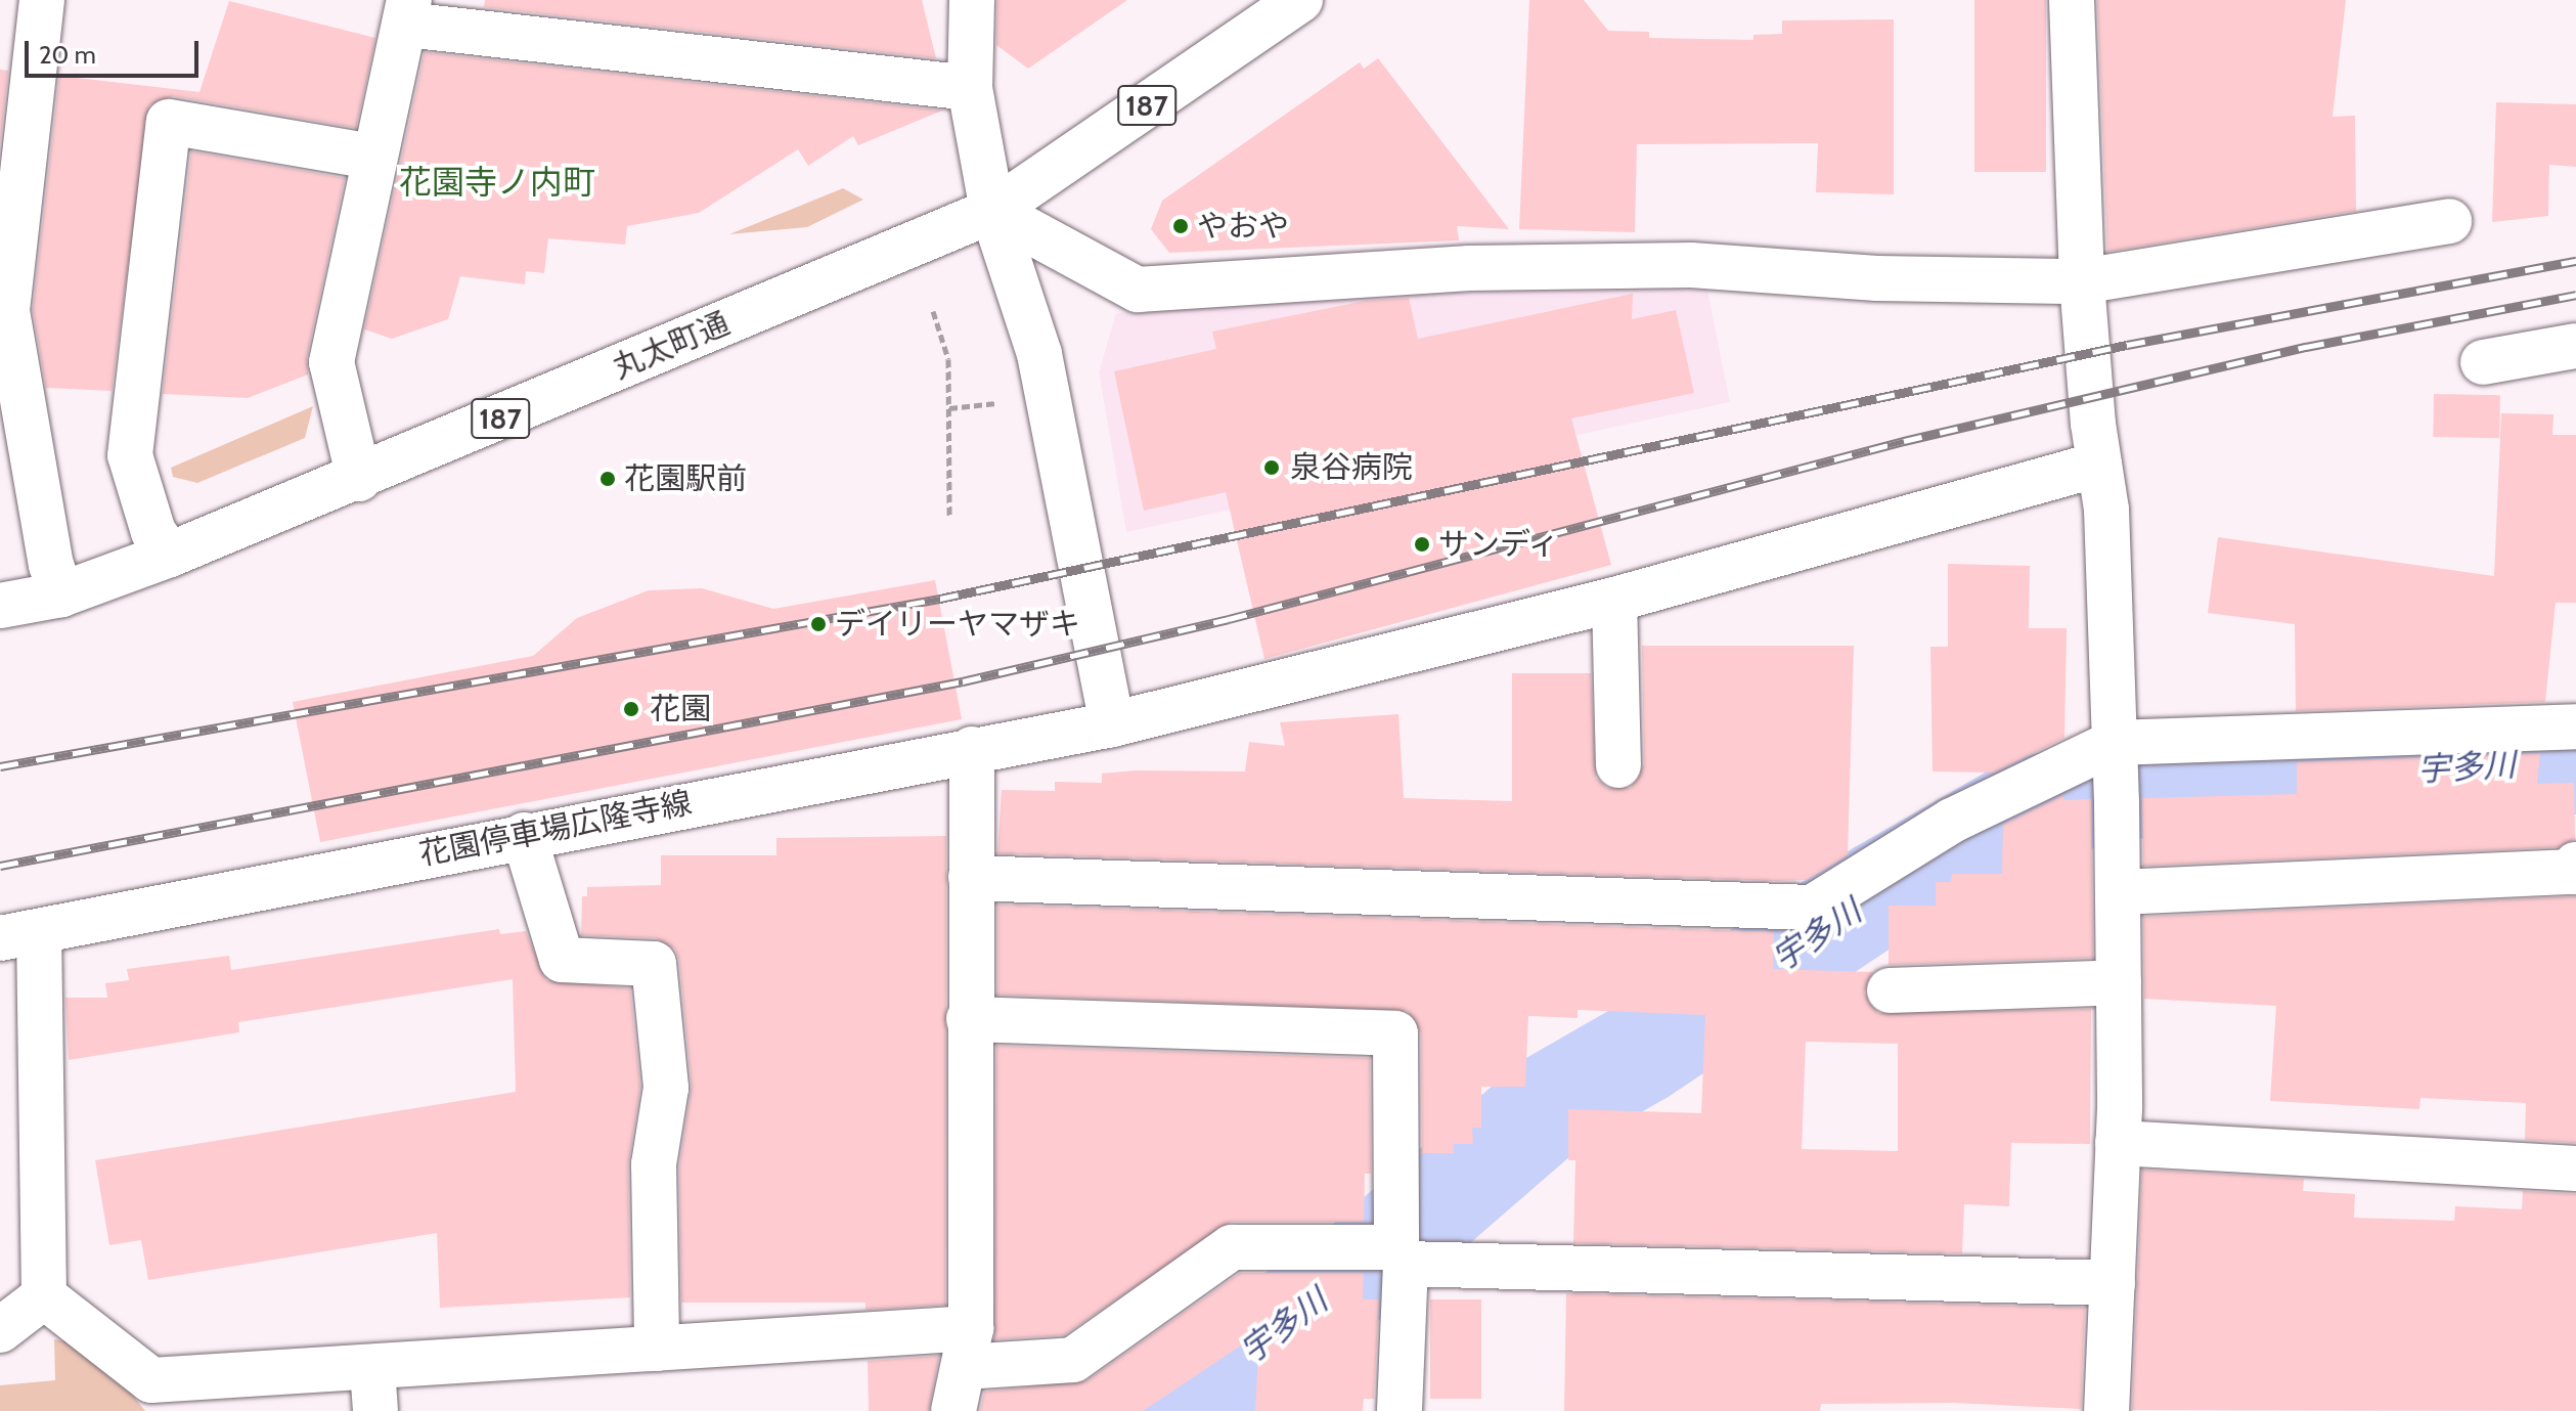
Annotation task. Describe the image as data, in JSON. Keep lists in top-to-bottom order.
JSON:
{
  "streets": {
    "street": ["187", "丸太町通", "花園停車場広隆寺線"]
  },
  "districts": ["花園寺ノ内町"],
  "water": ["宇多川"],
  "places": [
    "やおや",
    "泉谷病院",
    "花園駅前",
    "サンディ",
    "デイリーヤマザキ",
    "花園"
  ],
  "scale_bar": "20 m"
}
